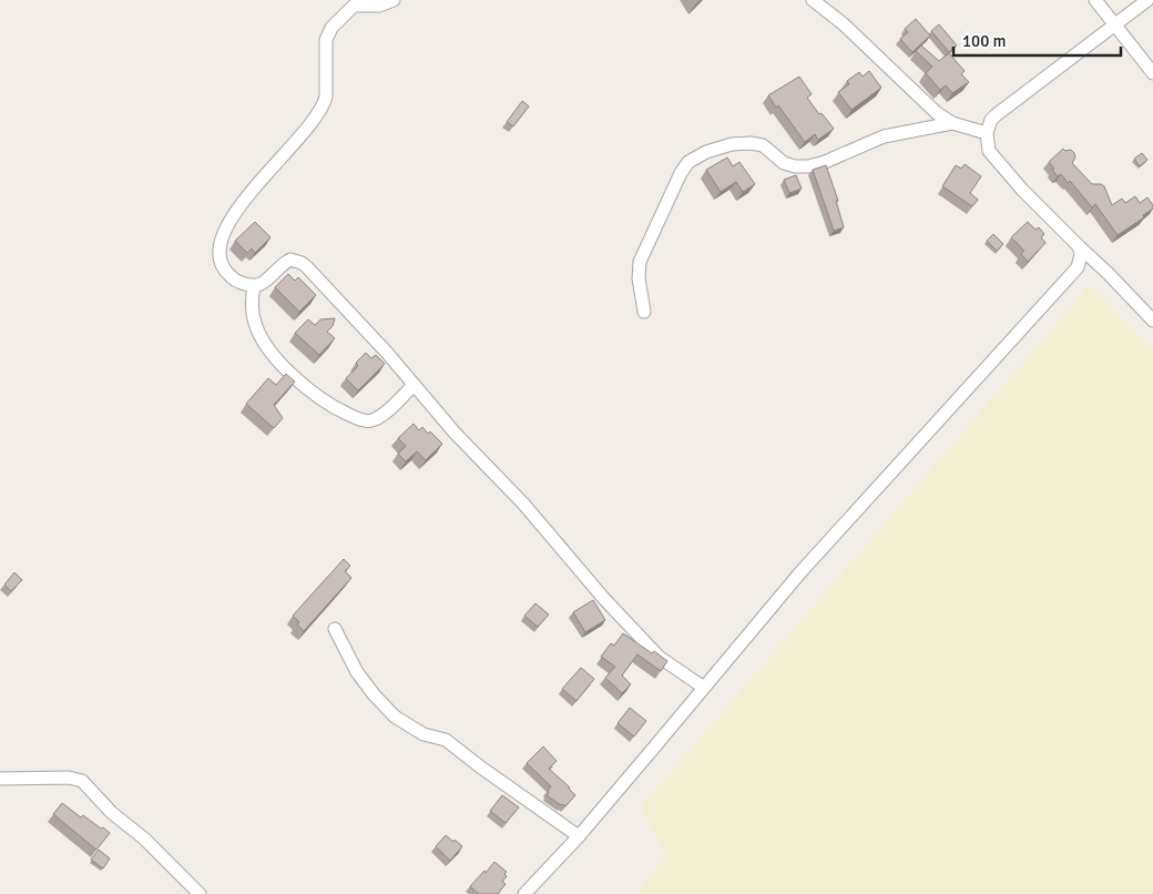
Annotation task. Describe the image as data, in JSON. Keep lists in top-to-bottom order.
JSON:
{
  "scale_bar": "100 m"
}
